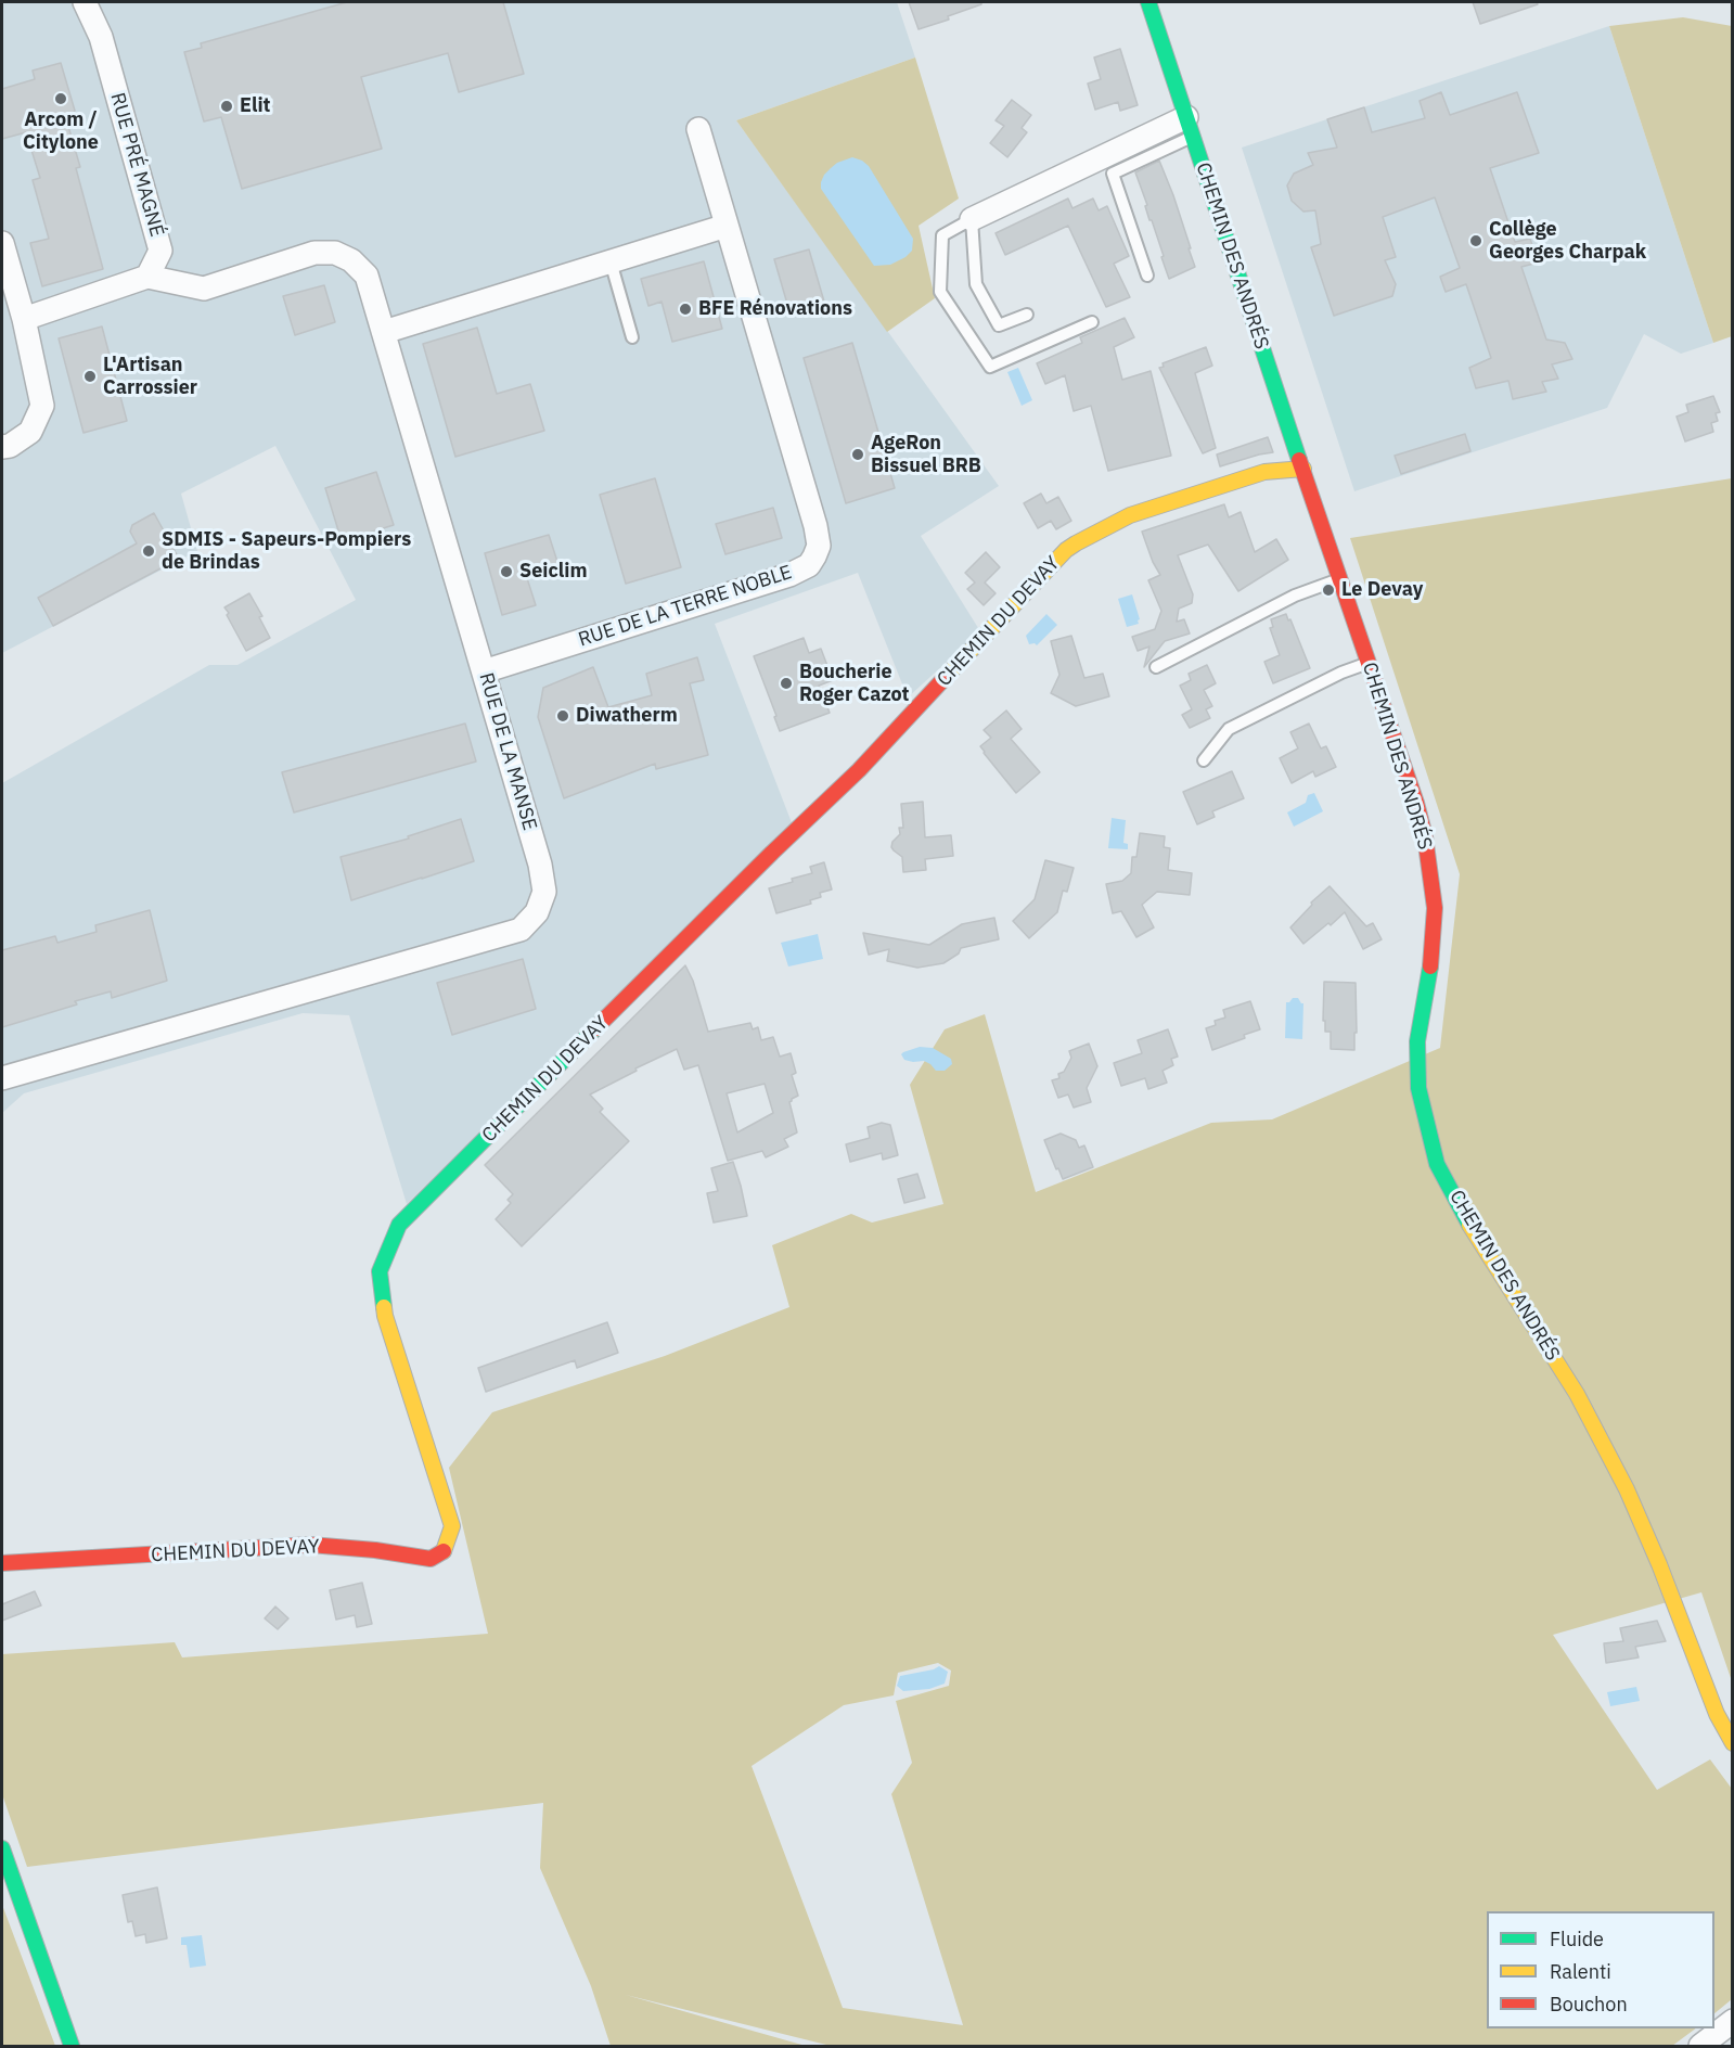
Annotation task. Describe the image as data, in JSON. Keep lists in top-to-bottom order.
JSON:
{
  "streets": {
    "street": [
      "RUE PRÉ MAGNÉ",
      "CHEMIN DES ANDRÉS",
      "RUE DE LA TERRE NOBLE",
      "CHEMIN DU DEVAY",
      "RUE DE LA MANSE"
    ]
  },
  "crossings": [
    ["RUE PRÉ MAGNÉ", "RUE DE LA MANSE"],
    ["CHEMIN DES ANDRÉS", "CHEMIN DU DEVAY"],
    ["RUE DE LA TERRE NOBLE", "RUE DE LA MANSE"]
  ],
  "places": [
    "Arcom / Citylone",
    "Elit",
    "Collège Georges Charpak",
    "BFE Rénovations",
    "L'Artisan Carrossier",
    "AgeRon Bissuel BRB",
    "SDMIS - Sapeurs-Pompiers de Brindas",
    "Seiclim",
    "Le Devay",
    "Boucherie Roger Cazot",
    "Diwatherm"
  ],
  "legend": ["Fluide", "Ralenti", "Bouchon"]
}
